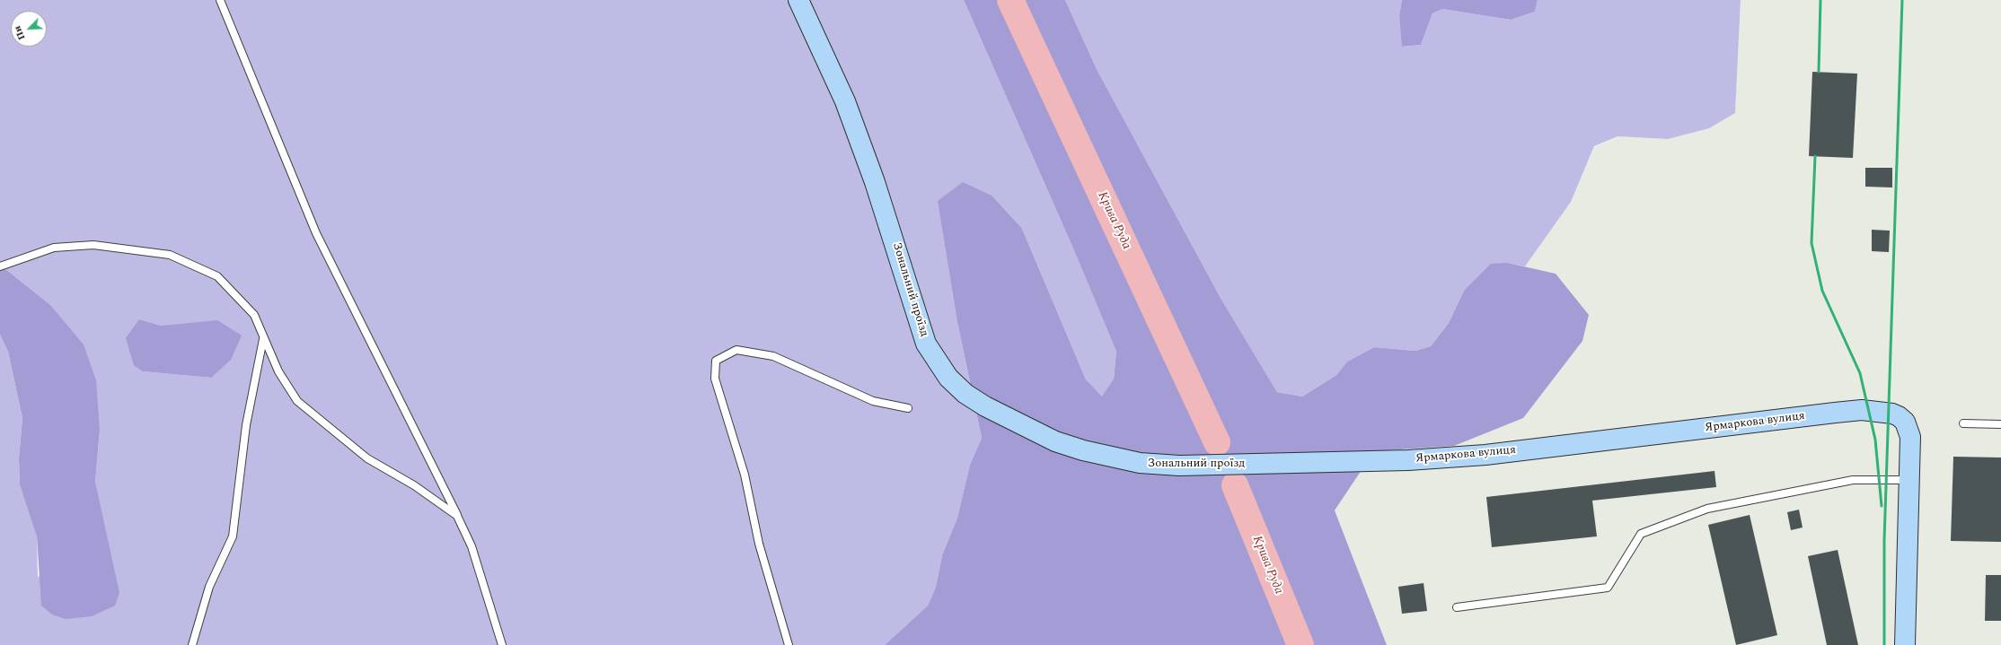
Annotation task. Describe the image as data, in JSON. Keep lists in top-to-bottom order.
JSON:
{
  "streets": {
    "street": ["Зональний проїзд", "Ярмаркова вулиця"]
  },
  "crossings": [
    ["Зональний проїзд", "Ярмаркова вулиця"]
  ],
  "water": ["Крива Руда"],
  "north": "bottom left"
}
